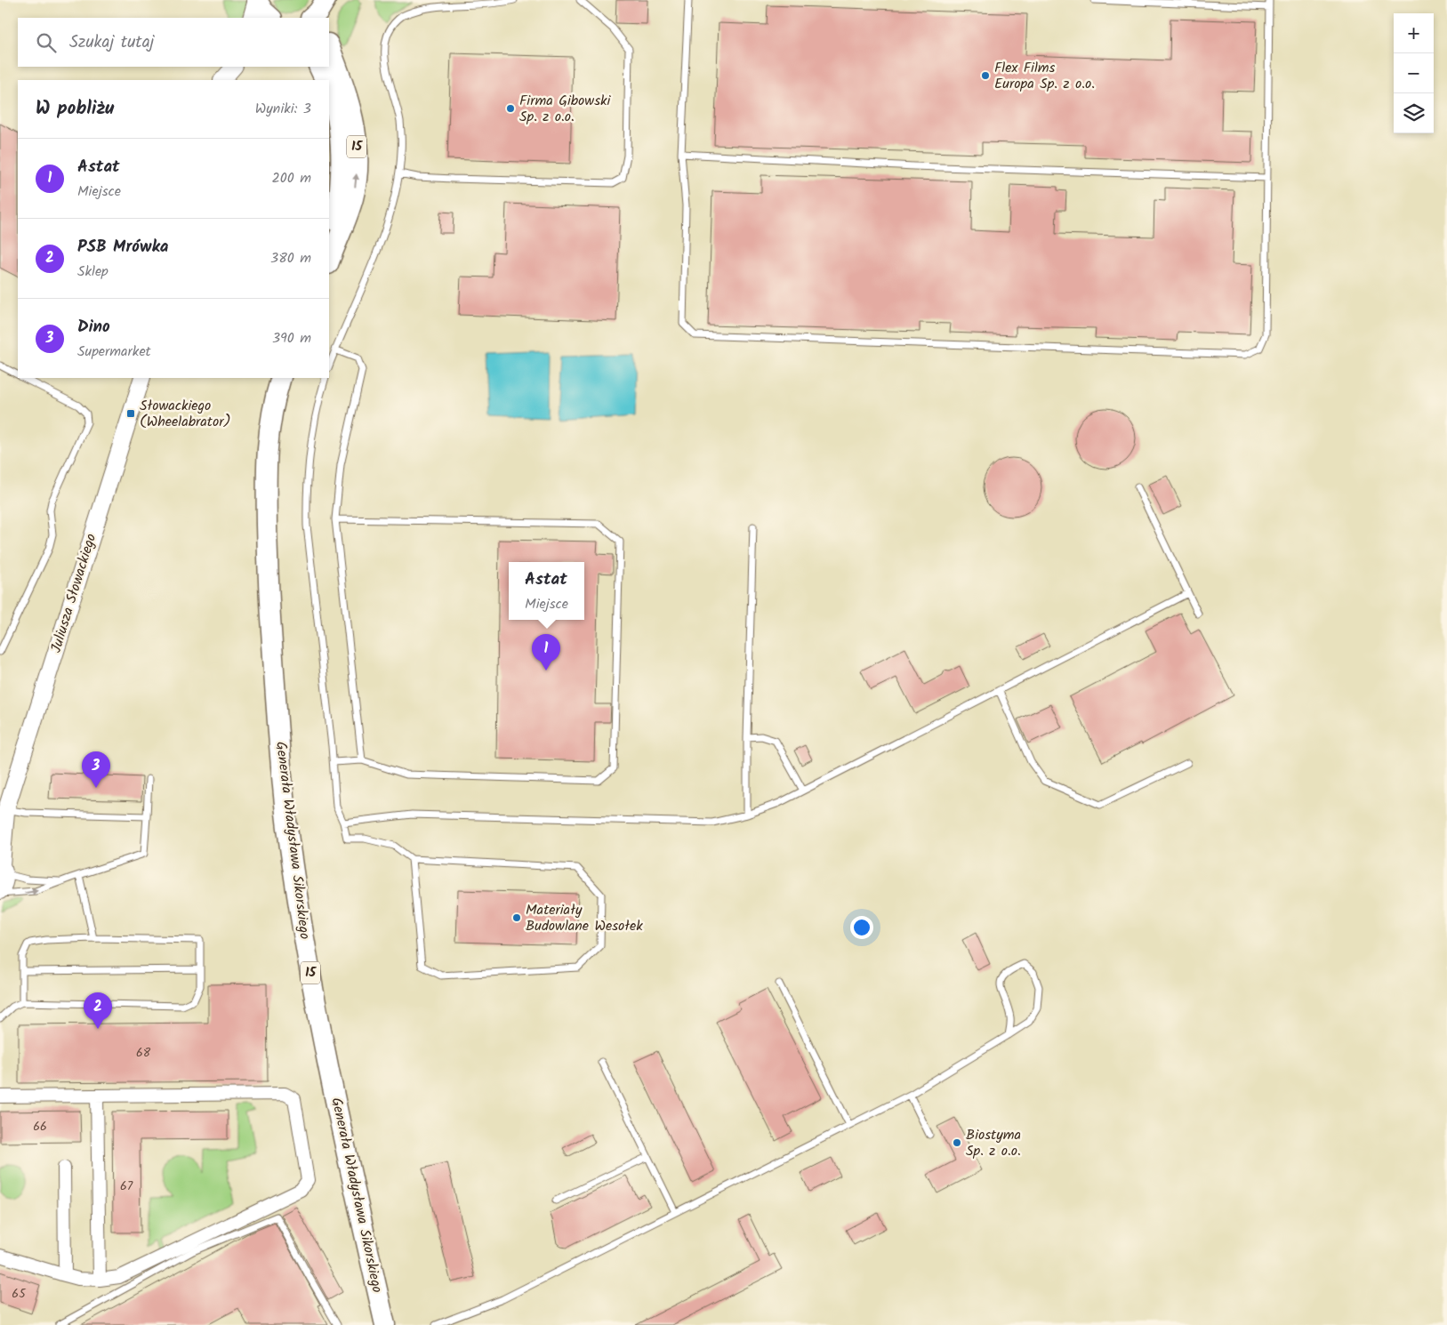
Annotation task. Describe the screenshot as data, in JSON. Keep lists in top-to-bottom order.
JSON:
{
  "streets": {
    "main road": ["15", "Generała Władysława Sikorskiego"],
    "street": ["Juliusza Słowackiego"]
  },
  "places": {
    "other": [
      "Flex Films Europa Sp. z o.o.",
      "Firma Gibowski Sp. z o.o.",
      "Materiały Budowlane Wesołek",
      "Biostyma Sp. z o.o."
    ],
    "transit": ["Słowackiego (Wheelabrator)"]
  },
  "house_numbers": [
    "68",
    "66",
    "67",
    "65"
  ],
  "page": {
    "map_buttons": ["+", "−"],
    "search": "Szukaj tutaj",
    "heading": ["W pobliżu", "Wyniki: 3"],
    "list": [
      {
        "mark": "1",
        "name": "Astat",
        "note": "Miejsce",
        "value": "200 m"
      },
      {
        "mark": "2",
        "name": "PSB Mrówka",
        "note": "Sklep",
        "value": "380 m"
      },
      {
        "mark": "3",
        "name": "Dino",
        "note": "Supermarket",
        "value": "390 m"
      }
    ],
    "popup": ["Astat", "Miejsce"],
    "pins": ["1", "3", "2"]
  }
}
